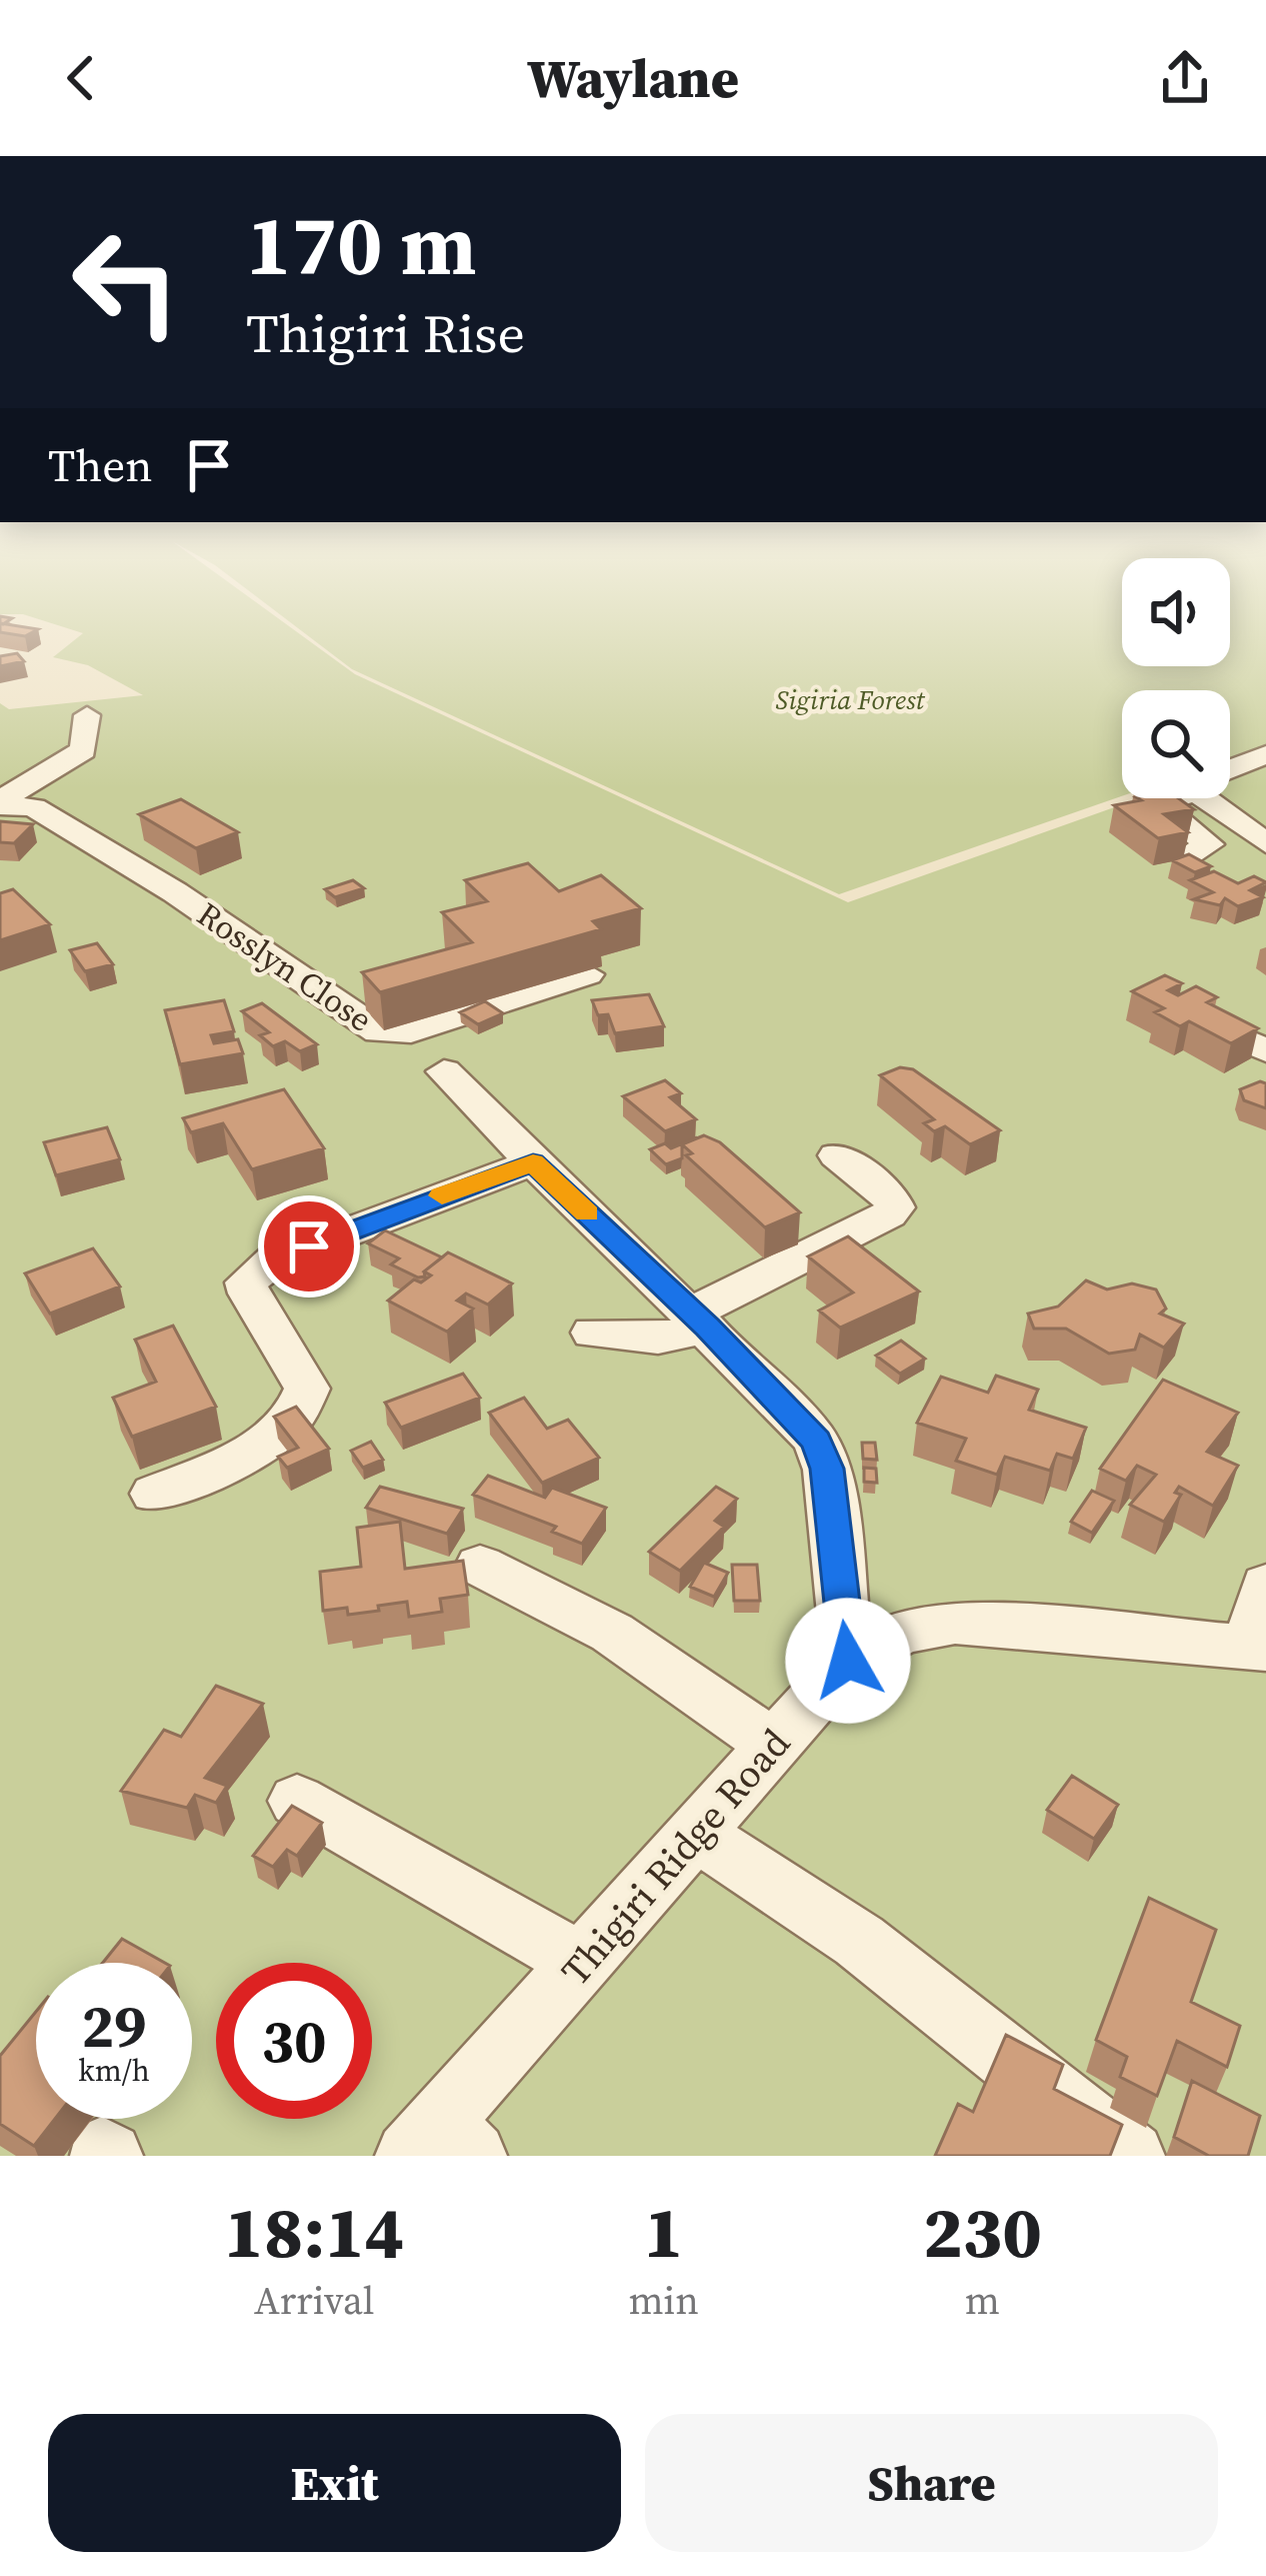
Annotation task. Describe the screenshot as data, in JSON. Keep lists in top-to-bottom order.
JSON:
{
  "streets": {
    "street": ["Rosslyn Close", "Thigiri Ridge Road"]
  },
  "parks": ["Sigiria Forest"],
  "page": {
    "header": "Waylane",
    "turn": ["170 m", "Thigiri Rise"],
    "then": "Then",
    "speed": "29 km/h",
    "limit": "30",
    "eta": [
      "18:14",
      "Arrival",
      "1",
      "min",
      "230",
      "m"
    ],
    "buttons": ["Exit", "Share"]
  }
}
